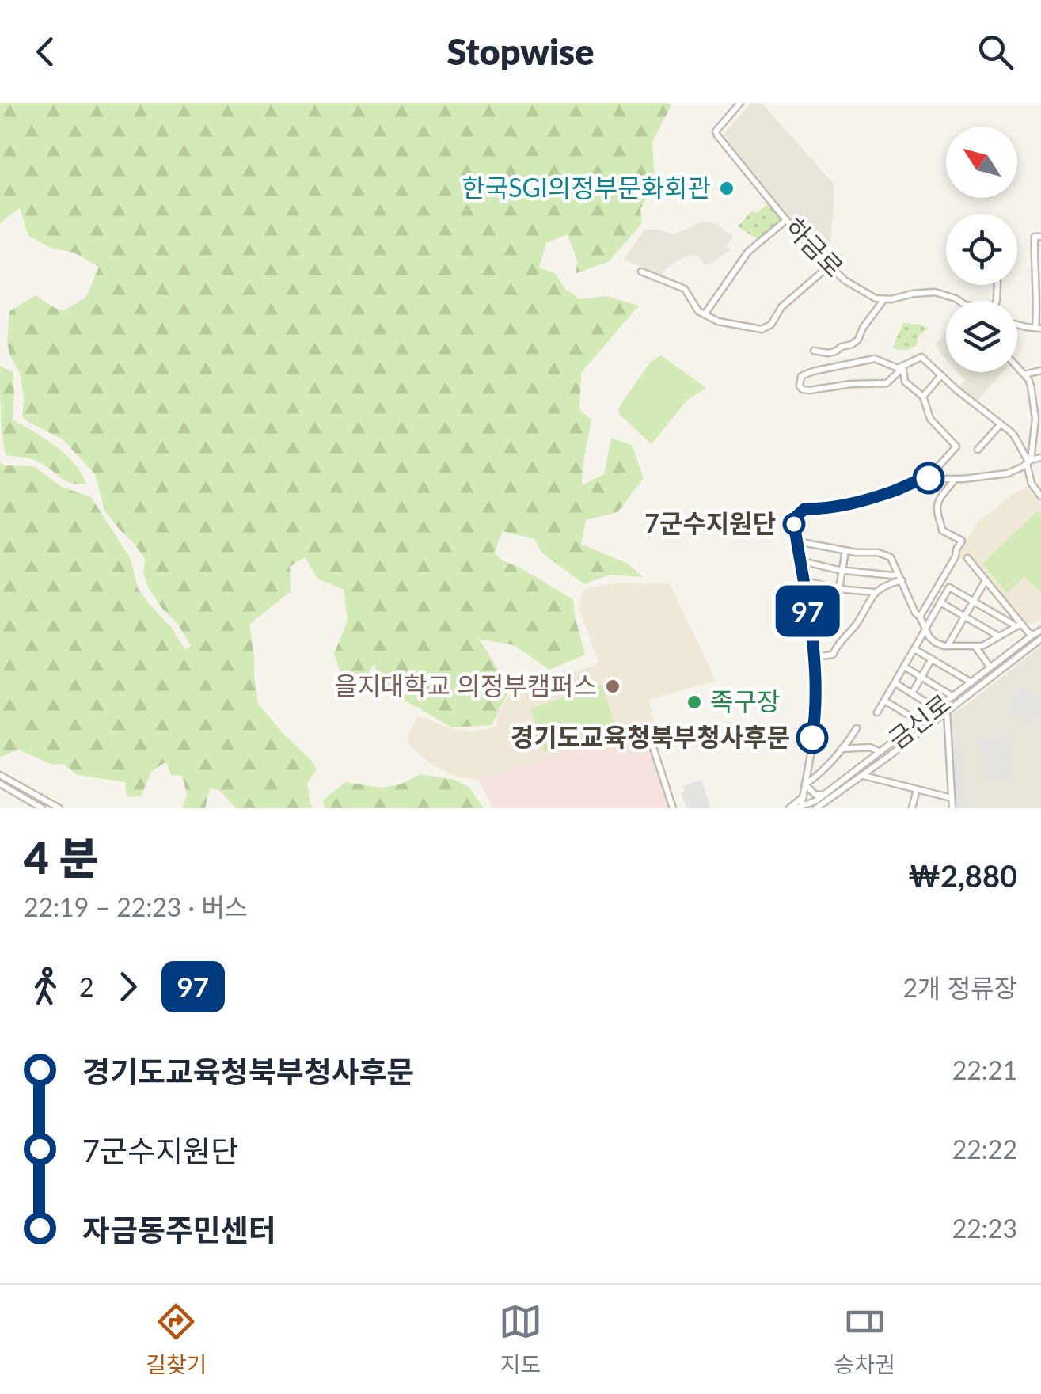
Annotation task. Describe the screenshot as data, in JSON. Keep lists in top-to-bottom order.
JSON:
{
  "streets": {
    "street": ["하금로", "금신로"]
  },
  "places": [
    "한국SGI의정부문화회관",
    "7군수지원단",
    "을지대학교 의정부캠퍼스",
    "족구장",
    "경기도교육청북부청사후문"
  ],
  "lines": ["bus line 97"],
  "north": "top left",
  "page": {
    "header": "Stopwise",
    "on_map": "97",
    "heading": ["4 분", "22:19 – 22:23 · 버스", "₩2,880"],
    "legs": ["2", "97", "2개 정류장"],
    "list": [
      {
        "name": "경기도교육청북부청사후문",
        "value": "22:21"
      },
      {
        "name": "7군수지원단",
        "value": "22:22"
      },
      {
        "name": "자금동주민센터",
        "value": "22:23"
      }
    ],
    "tabs": ["길찾기", "지도", "승차권"]
  }
}
